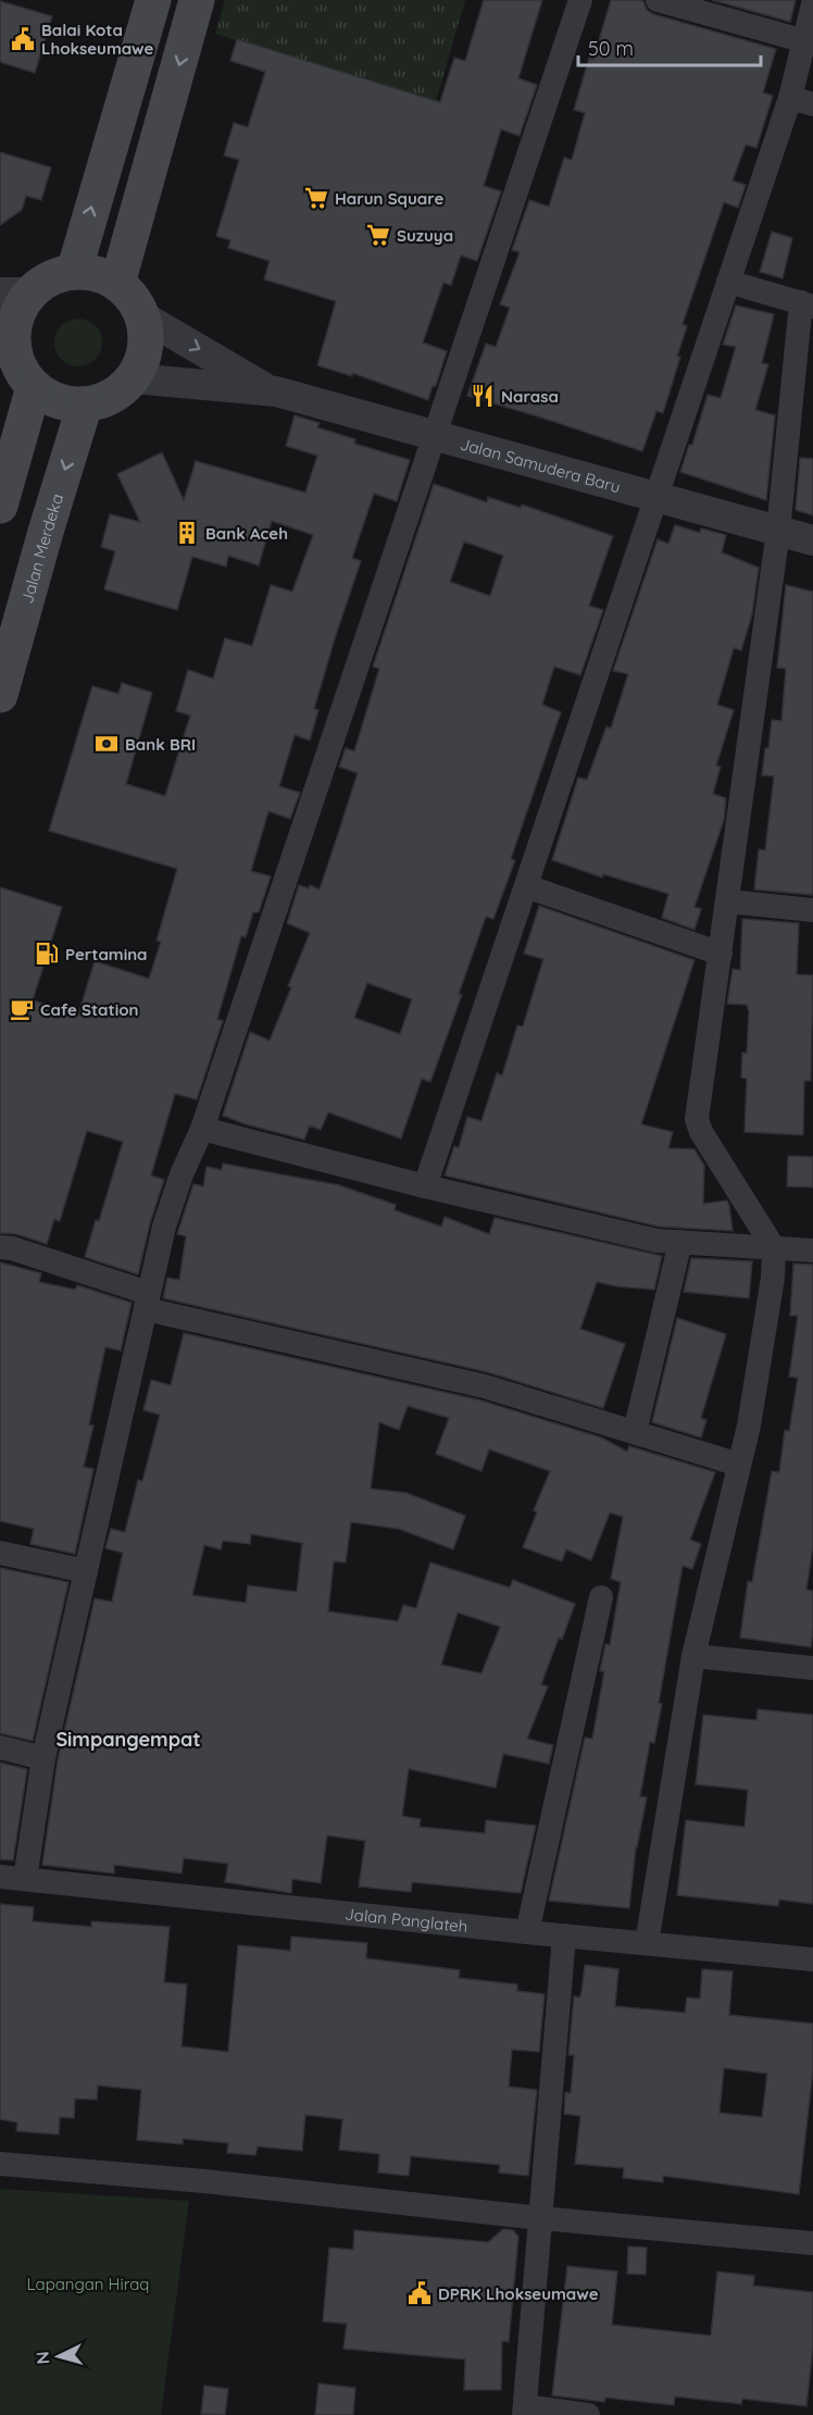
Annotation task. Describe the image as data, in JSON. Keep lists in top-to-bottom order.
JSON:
{
  "streets": {
    "main road": ["Jalan Merdeka"],
    "street": ["Jalan Samudera Baru", "Jalan Panglateh"]
  },
  "crossings": [
    ["Jalan Samudera Baru", "Jalan Merdeka"]
  ],
  "districts": ["Simpangempat"],
  "parks": ["Lapangan Hiraq"],
  "places": {
    "public building": ["Balai Kota Lhokseumawe", "DPRK Lhokseumawe"],
    "supermarket": ["Harun Square", "Suzuya"],
    "restaurant": ["Narasa"],
    "building": ["Bank Aceh"],
    "bank": ["Bank BRI"],
    "fuel station": ["Pertamina"],
    "cafe": ["Cafe Station"]
  },
  "scale_bar": "50 m",
  "north": "left"
}
